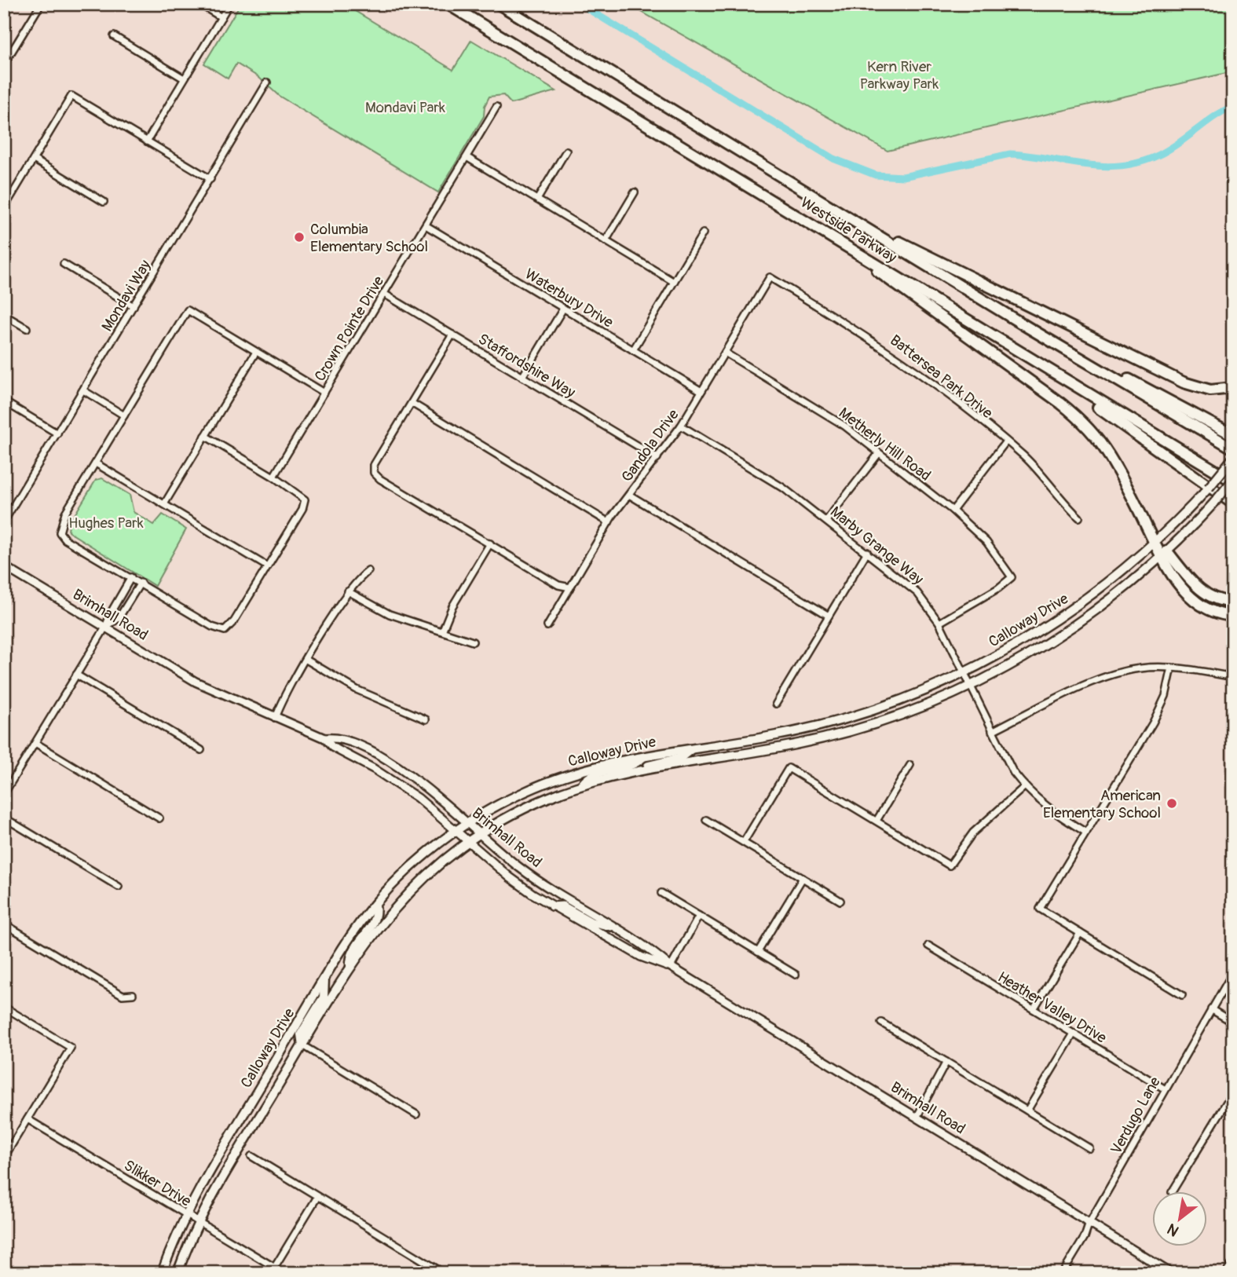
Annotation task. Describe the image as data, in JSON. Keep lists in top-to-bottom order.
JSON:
{
  "streets": {
    "highway": ["Westside Parkway"],
    "main road": ["Calloway Drive"],
    "street": [
      "Mondavi Way",
      "Waterbury Drive",
      "Crown Pointe Drive",
      "Staffordshire Way",
      "Battersea Park Drive",
      "Metherly Hill Road",
      "Gandola Drive",
      "Marby Grange Way",
      "Brimhall Road",
      "Heather Valley Drive",
      "Verdugo Lane",
      "Slikker Drive"
    ]
  },
  "crossings": [
    ["Westside Parkway", "Calloway Drive"],
    ["Waterbury Drive", "Crown Pointe Drive"],
    ["Waterbury Drive", "Gandola Drive"],
    ["Crown Pointe Drive", "Staffordshire Way"],
    ["Staffordshire Way", "Gandola Drive"],
    ["Battersea Park Drive", "Gandola Drive"],
    ["Metherly Hill Road", "Gandola Drive"],
    ["Metherly Hill Road", "Marby Grange Way"],
    ["Gandola Drive", "Marby Grange Way"],
    ["Marby Grange Way", "Calloway Drive"],
    ["Brimhall Road", "Calloway Drive"],
    ["Brimhall Road", "Verdugo Lane"],
    ["Calloway Drive", "Slikker Drive"],
    ["Heather Valley Drive", "Verdugo Lane"]
  ],
  "parks": ["Kern River Parkway Park", "Mondavi Park", "Hughes Park"],
  "places": ["Columbia Elementary School", "American Elementary School"],
  "north": "bottom left"
}
